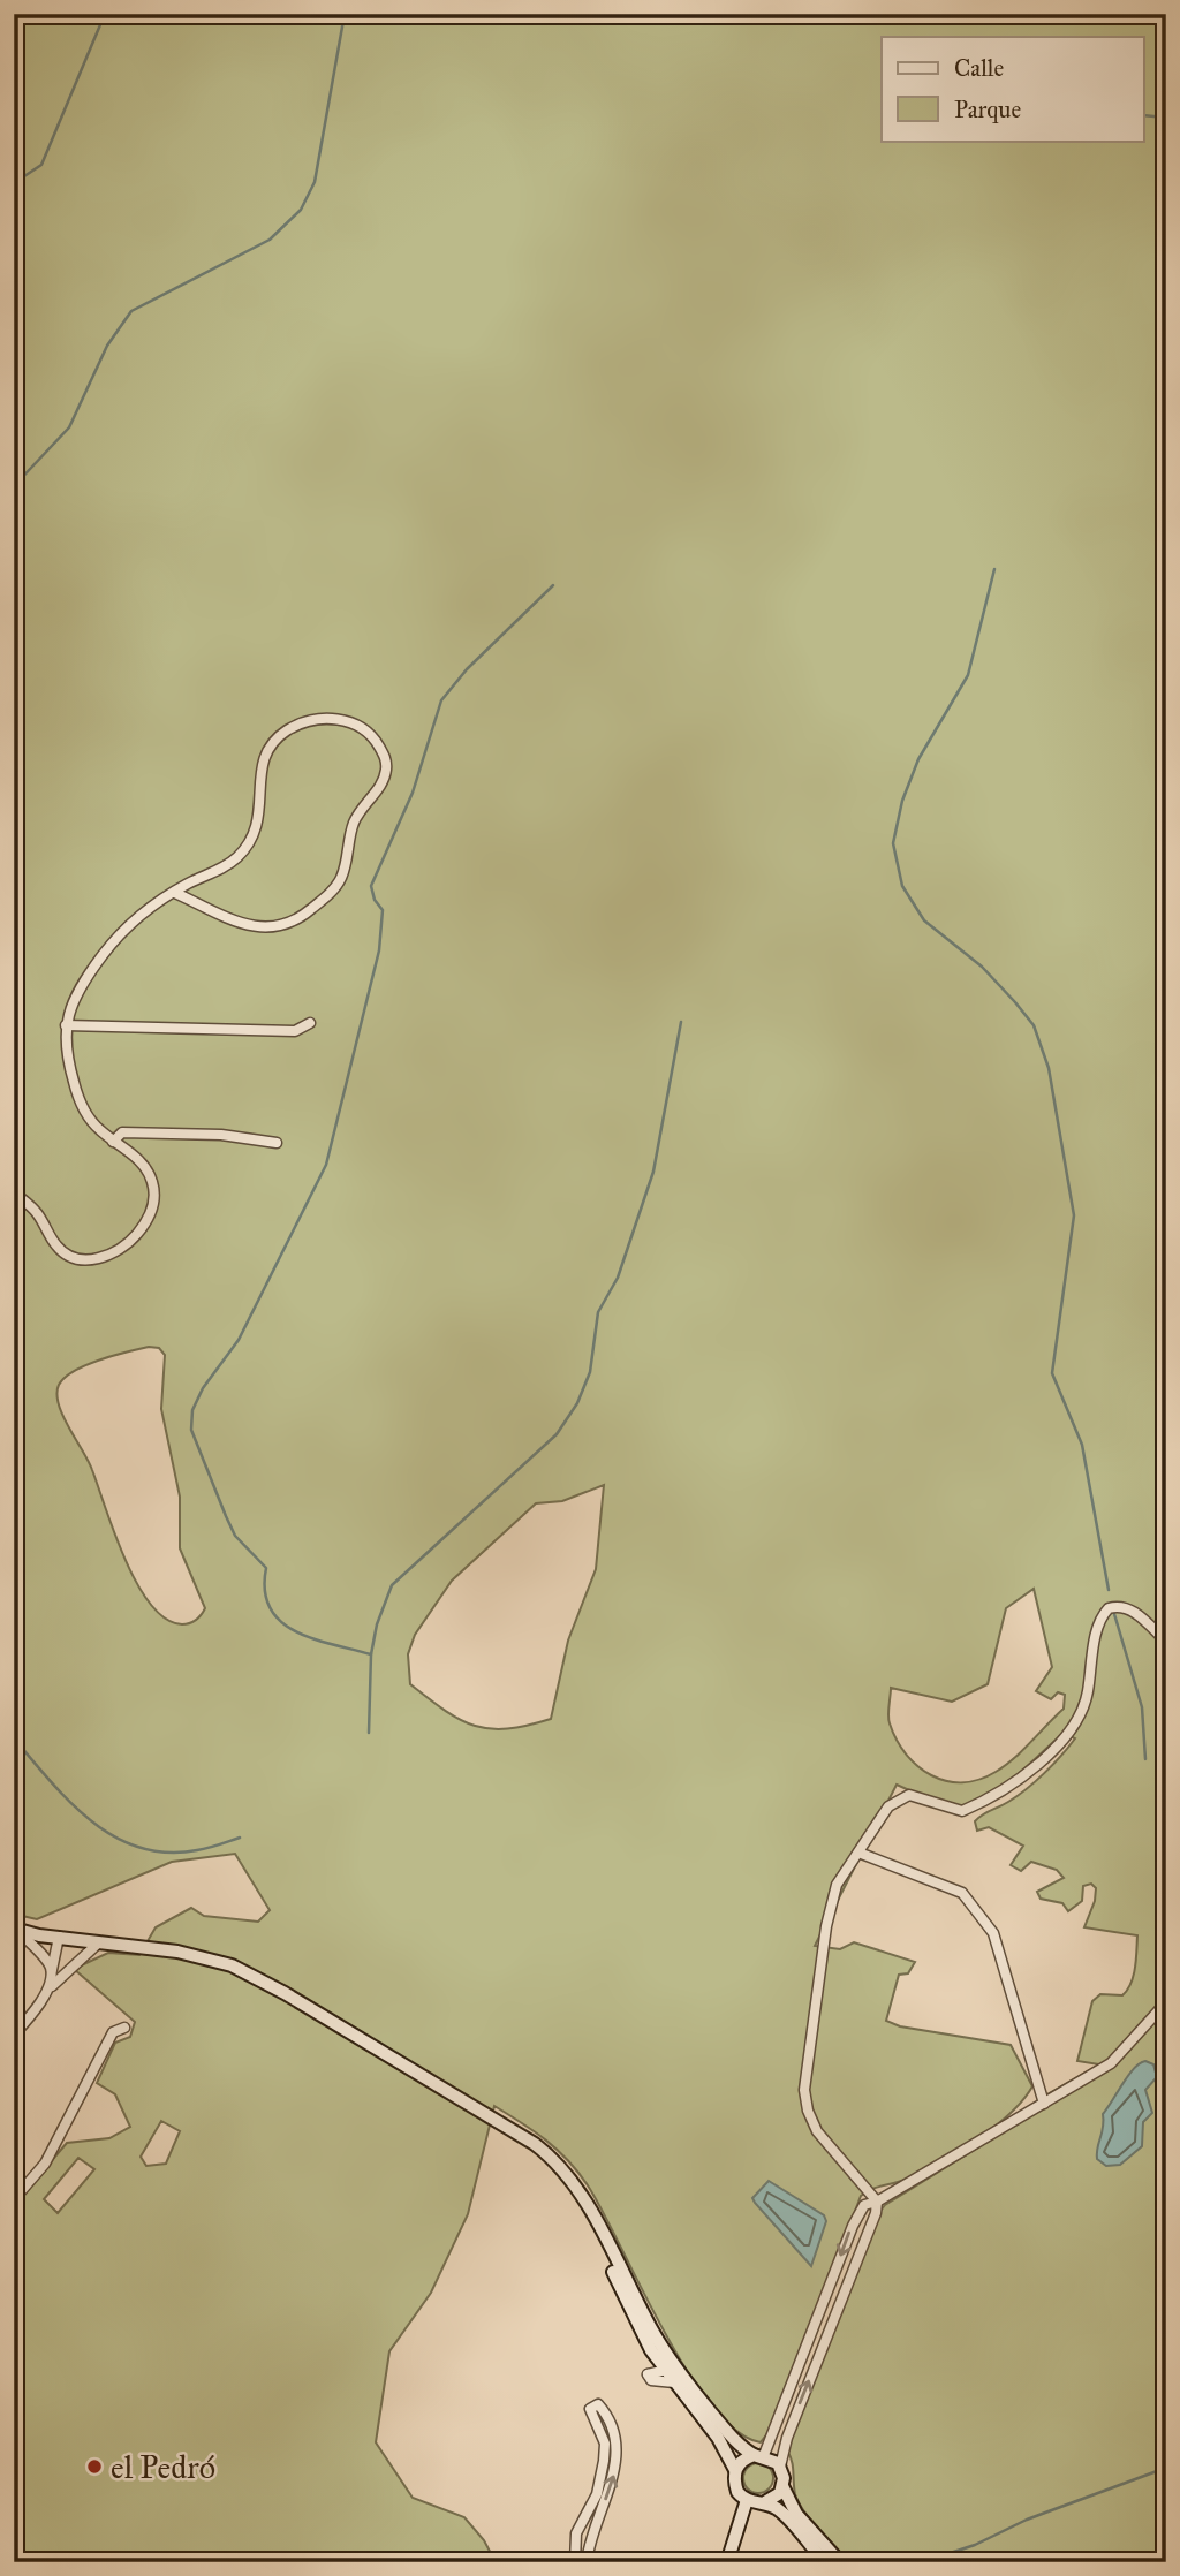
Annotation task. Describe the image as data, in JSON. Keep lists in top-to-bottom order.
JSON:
{
  "places": ["el Pedró"],
  "legend": ["Calle", "Parque"]
}
